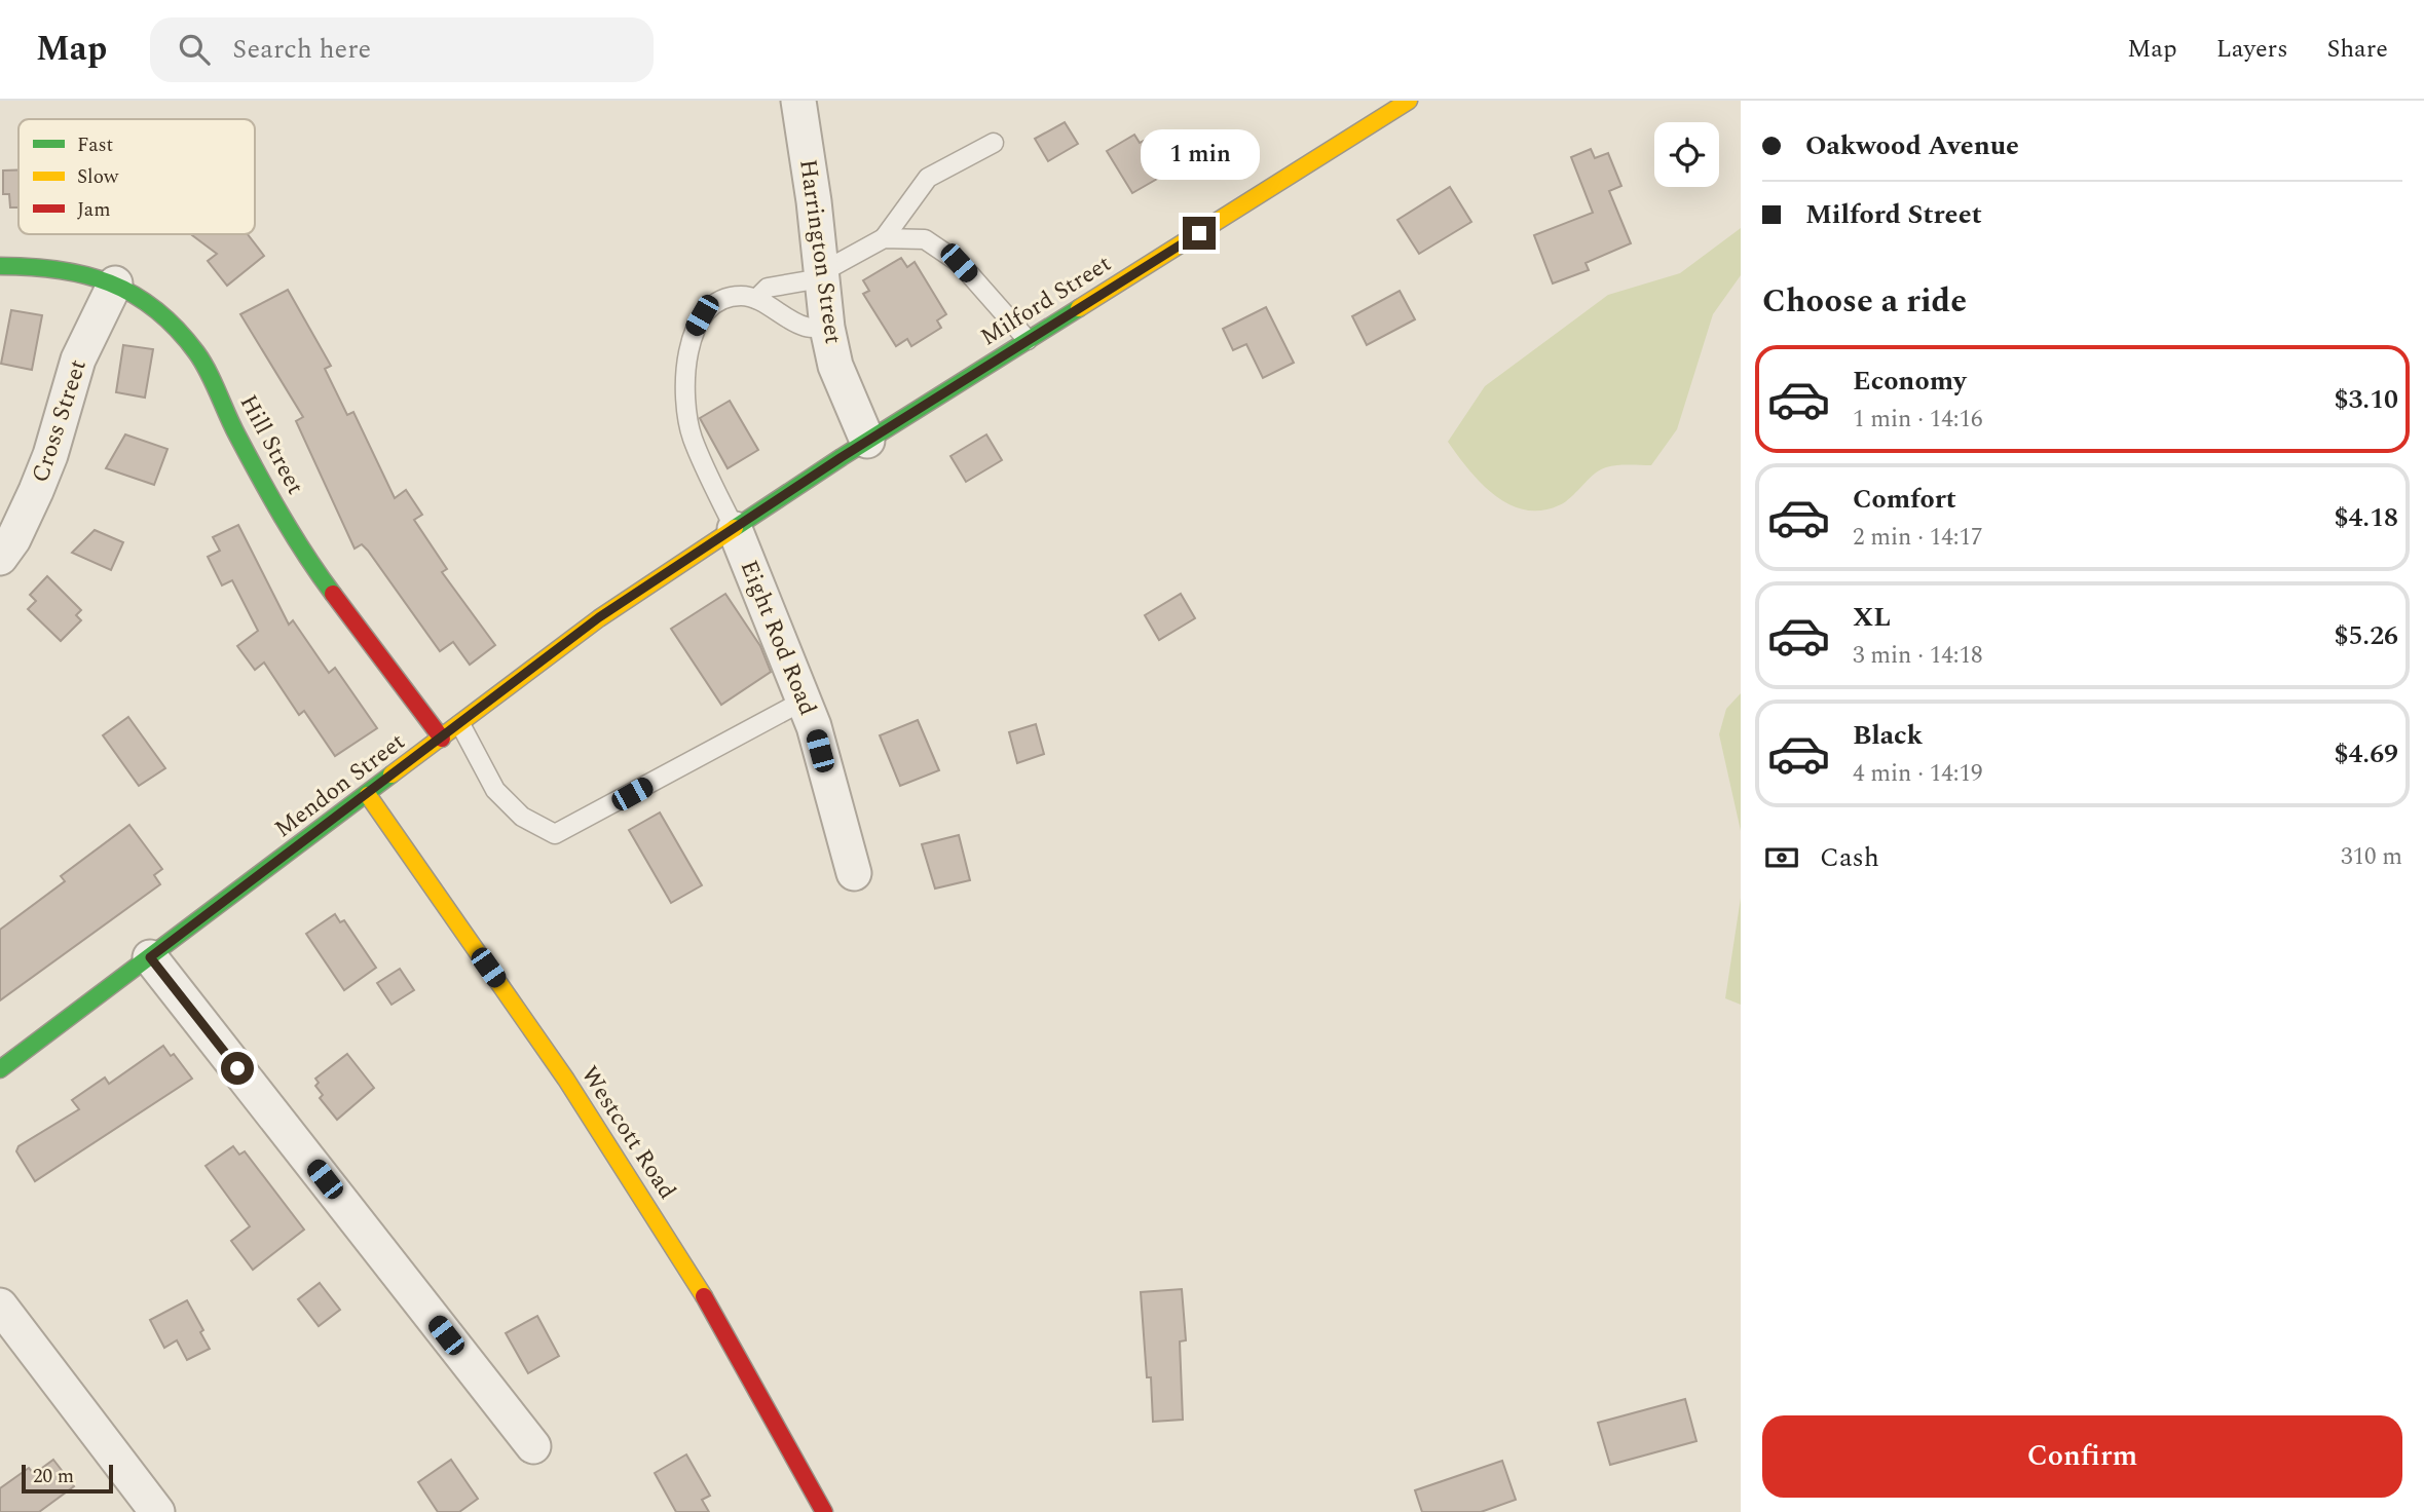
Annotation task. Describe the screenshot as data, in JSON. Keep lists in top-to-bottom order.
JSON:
{
  "streets": {
    "main road": [
      "Milford Street",
      "Hill Street",
      "Mendon Street",
      "Westcott Road"
    ],
    "street": ["Harrington Street", "Cross Street", "Eight Rod Road"]
  },
  "crossings": [
    ["Harrington Street", "Milford Street"],
    ["Milford Street", "Eight Rod Road"],
    ["Milford Street", "Mendon Street"],
    ["Cross Street", "Hill Street"],
    ["Hill Street", "Mendon Street"],
    ["Eight Rod Road", "Mendon Street"],
    ["Mendon Street", "Westcott Road"]
  ],
  "legend": ["Fast", "Slow", "Jam"],
  "scale_bar": "20 m",
  "page": {
    "header": "Map",
    "search": "Search here",
    "nav": ["Map", "Layers", "Share"],
    "banner": ["Oakwood Avenue", "Milford Street"],
    "bubble": "1 min",
    "heading": "Choose a ride",
    "list": [
      {
        "name": "Economy",
        "note": "1 min · 14:16",
        "value": "$3.10"
      },
      {
        "name": "Comfort",
        "note": "2 min · 14:17",
        "value": "$4.18"
      },
      {
        "name": "XL",
        "note": "3 min · 14:18",
        "value": "$5.26"
      },
      {
        "name": "Black",
        "note": "4 min · 14:19",
        "value": "$4.69"
      }
    ],
    "pay": ["Cash", "310 m"],
    "buttons": "Confirm",
    "scale": "20 m"
  }
}
